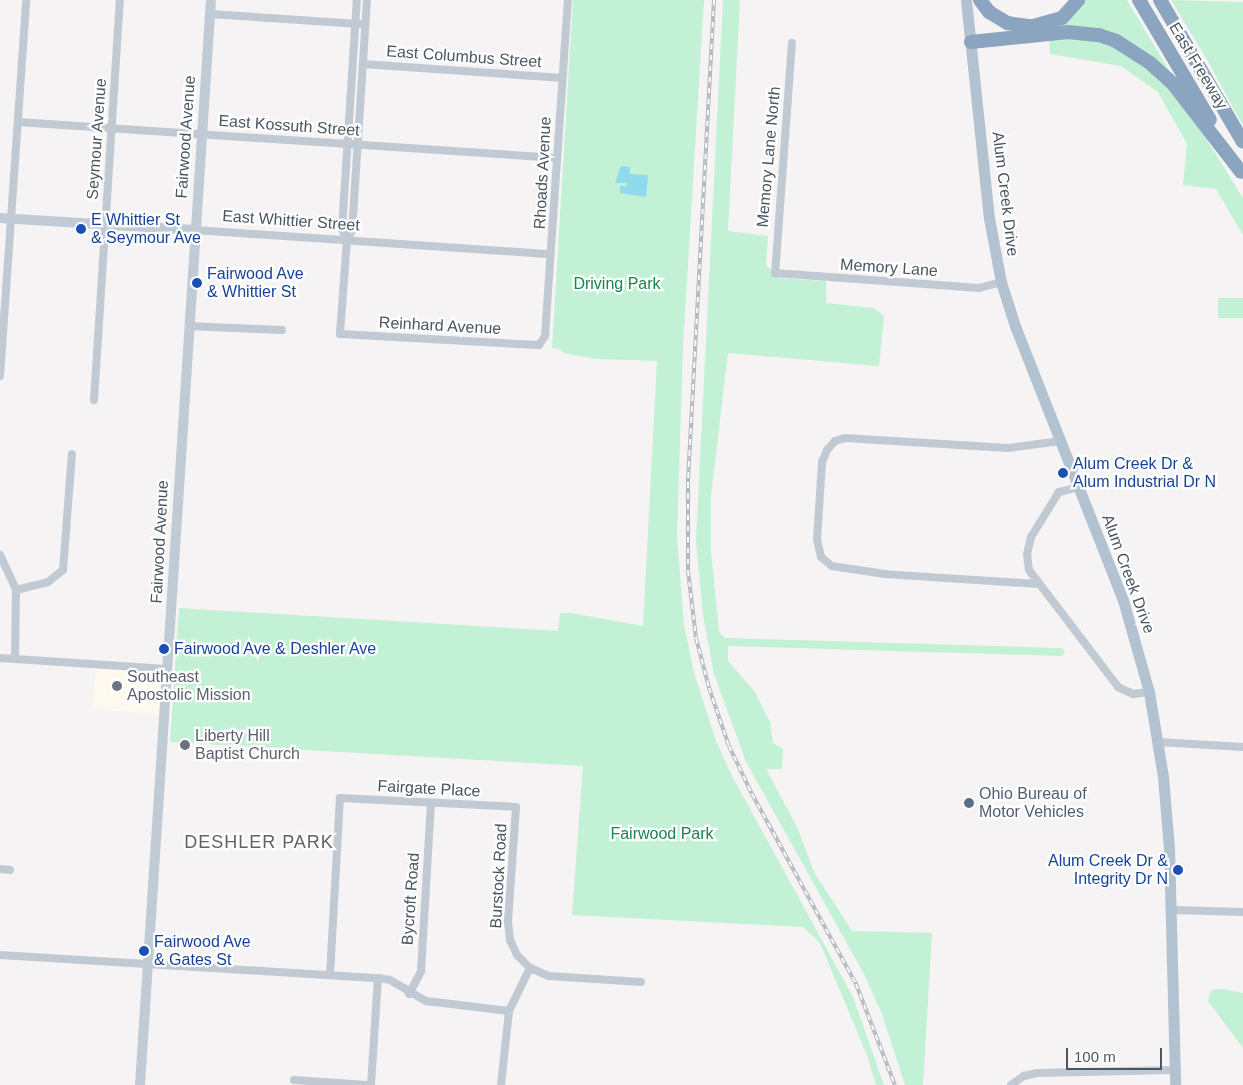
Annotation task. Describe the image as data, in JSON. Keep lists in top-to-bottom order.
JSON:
{
  "streets": {
    "highway": ["East Freeway"],
    "main road": ["Alum Creek Drive"],
    "street": [
      "East Columbus Street",
      "East Kossuth Street",
      "Fairwood Avenue",
      "Seymour Avenue",
      "Memory Lane North",
      "Rhoads Avenue",
      "East Whittier Street",
      "Memory Lane",
      "Reinhard Avenue",
      "Fairgate Place",
      "Burstock Road",
      "Bycroft Road"
    ]
  },
  "crossings": [
    ["East Columbus Street", "Rhoads Avenue"],
    ["East Kossuth Street", "Fairwood Avenue"],
    ["East Kossuth Street", "Seymour Avenue"],
    ["East Kossuth Street", "Rhoads Avenue"],
    ["Fairwood Avenue", "East Whittier Street"],
    ["Seymour Avenue", "East Whittier Street"],
    ["Memory Lane North", "Memory Lane"],
    ["Rhoads Avenue", "East Whittier Street"],
    ["Rhoads Avenue", "Reinhard Avenue"],
    ["Alum Creek Drive", "Memory Lane"],
    ["East Whittier Street", "Reinhard Avenue"],
    ["Fairgate Place", "Burstock Road"],
    ["Fairgate Place", "Bycroft Road"]
  ],
  "districts": ["DESHLER PARK"],
  "parks": ["Driving Park", "Fairwood Park"],
  "places": [
    "E Whittier St & Seymour Ave",
    "Fairwood Ave & Whittier St",
    "Alum Creek Dr & Alum Industrial Dr N",
    "Fairwood Ave & Deshler Ave",
    "Southeast Apostolic Mission",
    "Liberty Hill Baptist Church",
    "Ohio Bureau of Motor Vehicles",
    "Alum Creek Dr & Integrity Dr N",
    "Fairwood Ave & Gates St"
  ],
  "scale_bar": "100 m"
}
